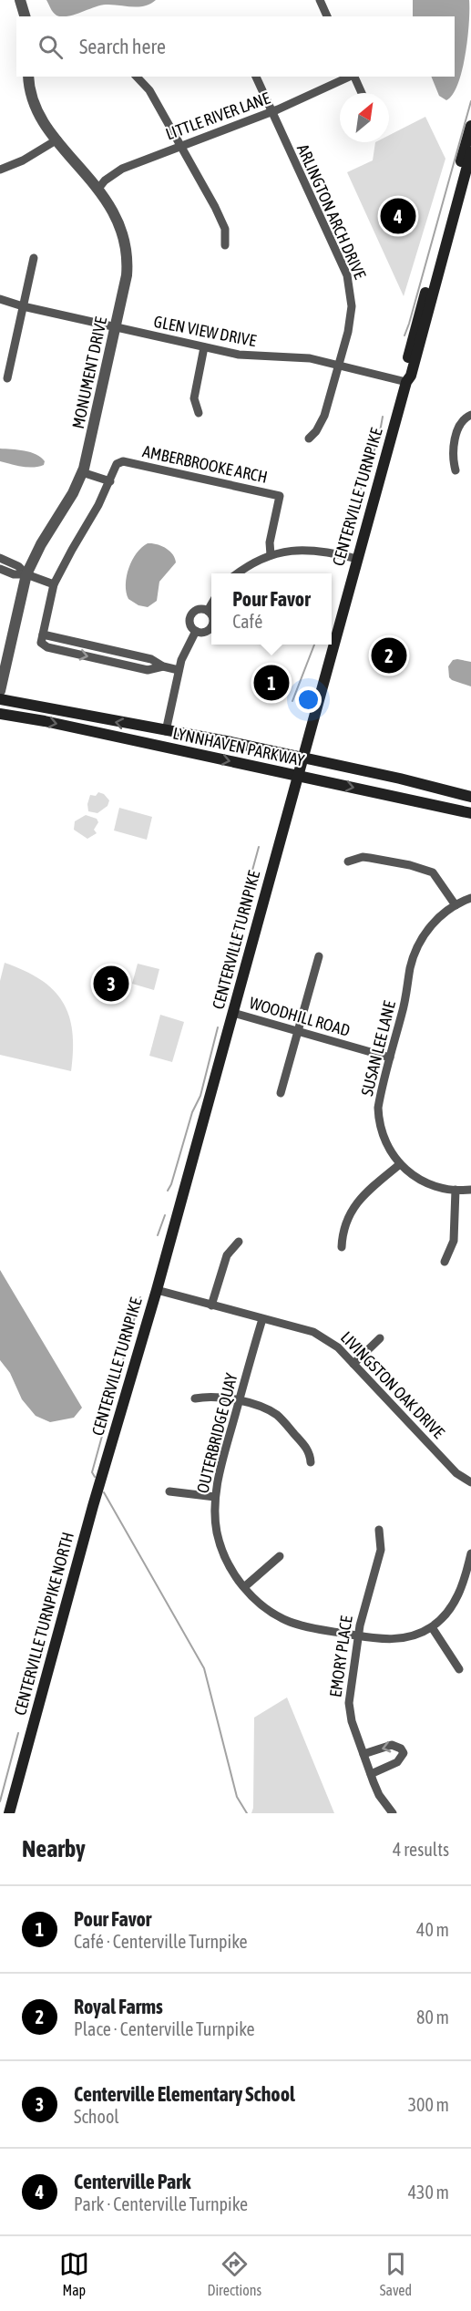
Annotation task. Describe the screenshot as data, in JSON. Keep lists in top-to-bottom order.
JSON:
{
  "streets": {
    "main road": ["CENTERVILLE TURNPIKE", "LYNNHAVEN PARKWAY", "CENTERVILLE TURNPIKE NORTH"],
    "street": [
      "LITTLE RIVER LANE",
      "ARLINGTON ARCH DRIVE",
      "GLEN VIEW DRIVE",
      "MONUMENT DRIVE",
      "AMBERBROOKE ARCH",
      "WOODHILL ROAD",
      "SUSAN LEE LANE",
      "LIVINGSTON OAK DRIVE",
      "OUTERBRIDGE QUAY",
      "EMORY PLACE"
    ]
  },
  "crossings": [
    ["LITTLE RIVER LANE", "ARLINGTON ARCH DRIVE"],
    ["LITTLE RIVER LANE", "MONUMENT DRIVE"],
    ["ARLINGTON ARCH DRIVE", "GLEN VIEW DRIVE"],
    ["GLEN VIEW DRIVE", "MONUMENT DRIVE"],
    ["GLEN VIEW DRIVE", "CENTERVILLE TURNPIKE"],
    ["CENTERVILLE TURNPIKE", "LYNNHAVEN PARKWAY"],
    ["CENTERVILLE TURNPIKE", "WOODHILL ROAD"],
    ["CENTERVILLE TURNPIKE", "LIVINGSTON OAK DRIVE"],
    ["CENTERVILLE TURNPIKE", "CENTERVILLE TURNPIKE NORTH"],
    ["WOODHILL ROAD", "SUSAN LEE LANE"],
    ["LIVINGSTON OAK DRIVE", "OUTERBRIDGE QUAY"],
    ["OUTERBRIDGE QUAY", "EMORY PLACE"]
  ],
  "north": "top right",
  "page": {
    "search": "Search here",
    "pins": [
      "4",
      "2",
      "1",
      "3"
    ],
    "popup": ["Pour Favor", "Café"],
    "heading": ["Nearby", "4 results"],
    "list": [
      {
        "mark": "1",
        "name": "Pour Favor",
        "note": "Café · Centerville Turnpike",
        "value": "40 m"
      },
      {
        "mark": "2",
        "name": "Royal Farms",
        "note": "Place · Centerville Turnpike",
        "value": "80 m"
      },
      {
        "mark": "3",
        "name": "Centerville Elementary School",
        "note": "School",
        "value": "300 m"
      },
      {
        "mark": "4",
        "name": "Centerville Park",
        "note": "Park · Centerville Turnpike",
        "value": "430 m"
      }
    ],
    "nav": ["Map", "Directions", "Saved"]
  }
}
